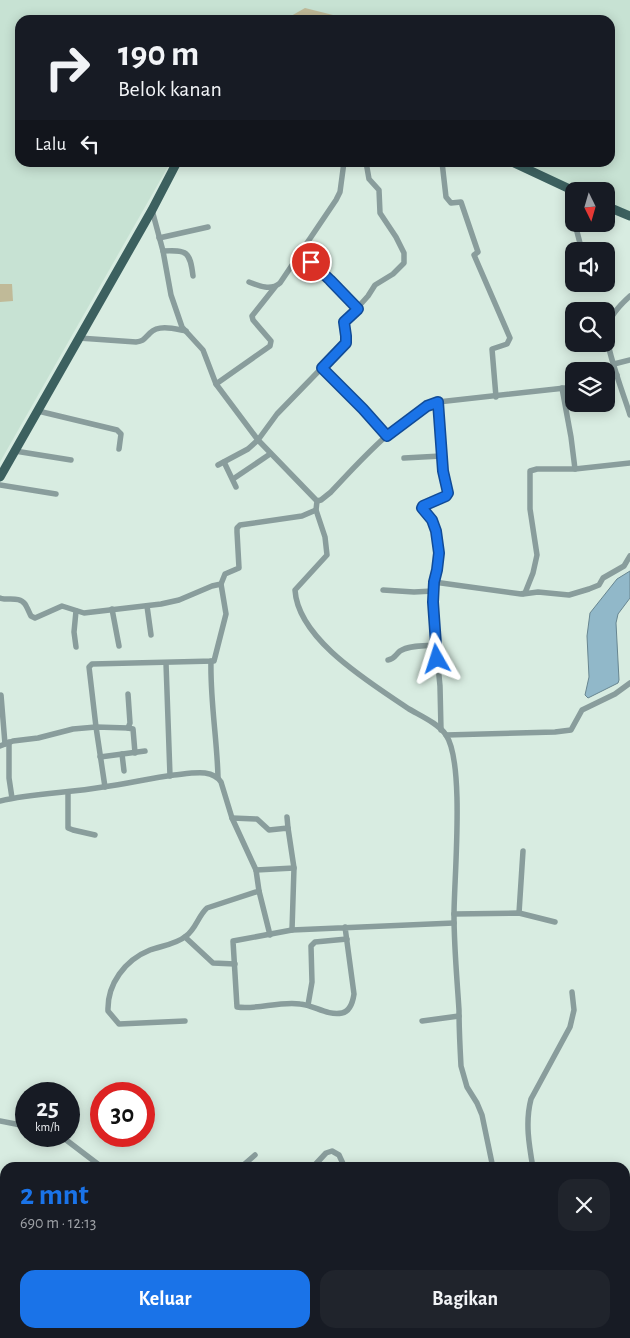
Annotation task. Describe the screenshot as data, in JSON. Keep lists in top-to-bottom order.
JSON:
{
  "north": "bottom",
  "page": {
    "turn": ["190 m", "Belok kanan"],
    "then": "Lalu",
    "speed": "25 km/h",
    "limit": "30",
    "heading": ["2 mnt", "690 m · 12:13"],
    "buttons": ["Keluar", "Bagikan"]
  }
}
